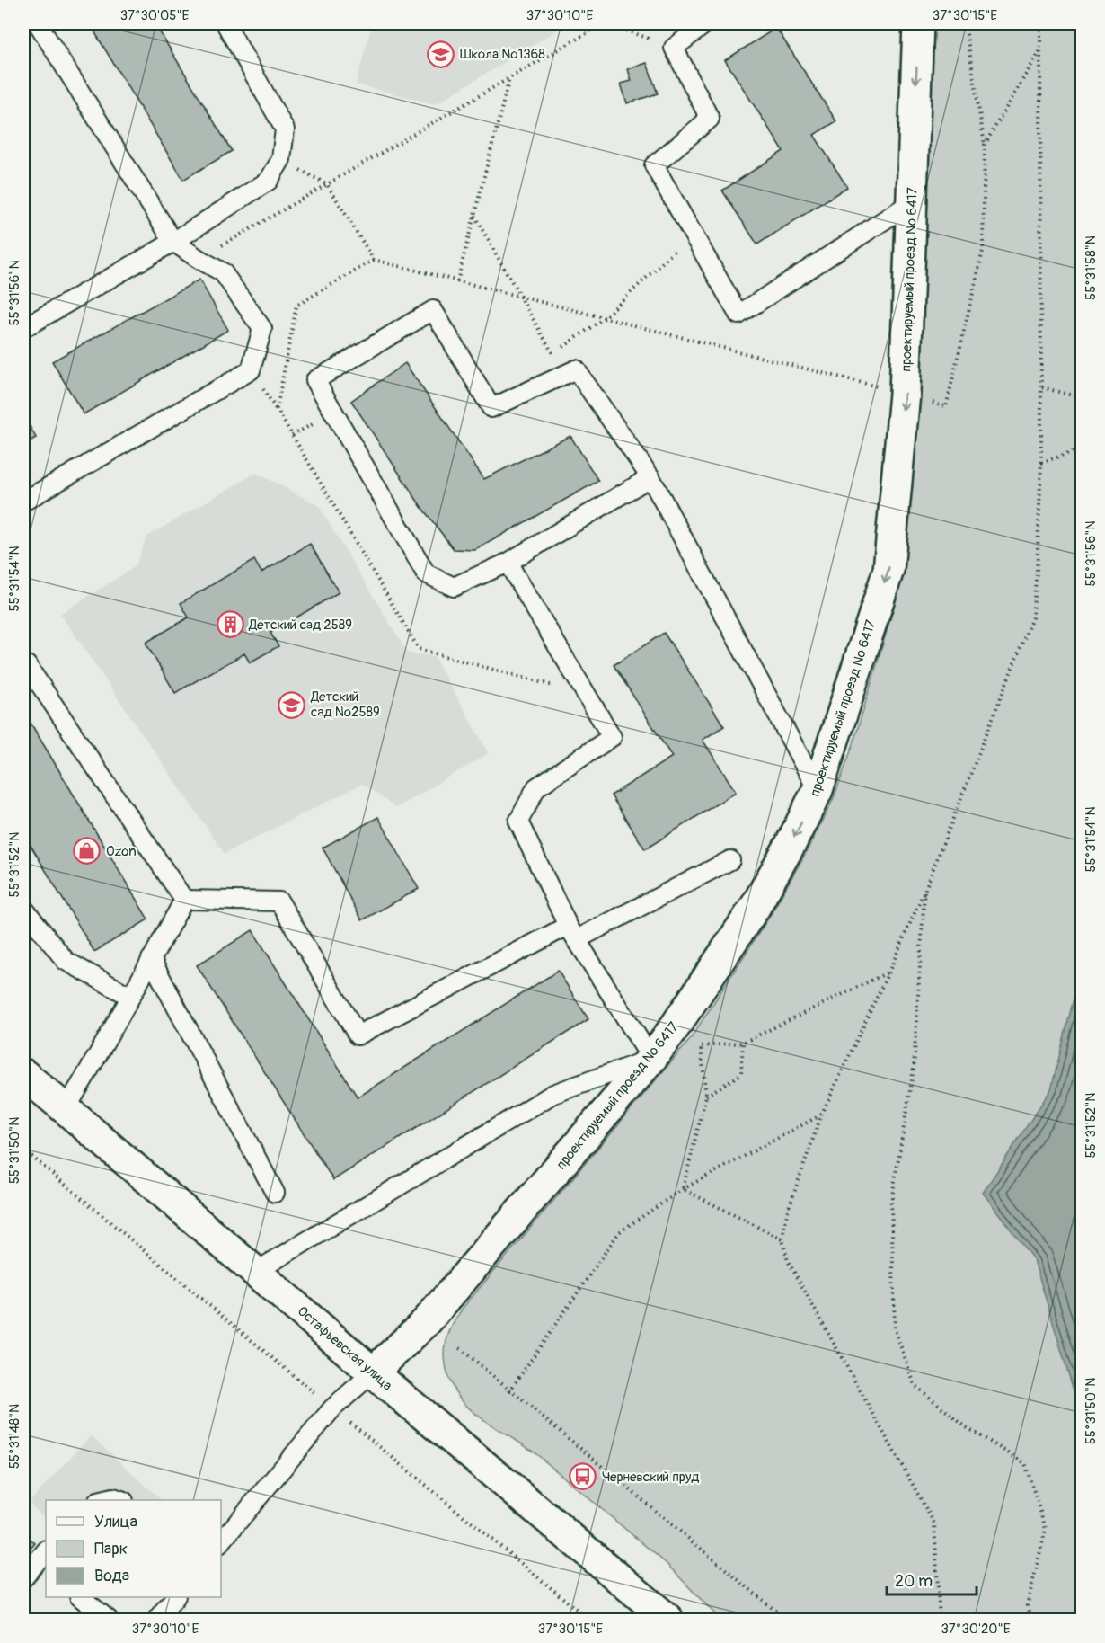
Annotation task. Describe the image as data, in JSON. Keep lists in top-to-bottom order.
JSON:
{
  "streets": {
    "street": ["проектируемый проезд № 6417", "Остафьевская улица"]
  },
  "crossings": [
    ["проектируемый проезд № 6417", "Остафьевская улица"]
  ],
  "one_way": ["проектируемый проезд № 6417"],
  "places": {
    "school or university": ["Школа №1368", "Детский сад №2589"],
    "building": ["Детский сад 2589"],
    "shop": ["Ozon"],
    "bus stop": ["Черневский пруд"]
  },
  "legend": ["Улица", "Парк", "Вода"],
  "scale_bar": "20 m",
  "coordinates": [
    "37°30'05\"E",
    "37°30'10\"E",
    "37°30'15\"E",
    "55°31'58\"N",
    "55°31'56\"N",
    "55°31'54\"N",
    "55°31'52\"N",
    "55°31'50\"N",
    "55°31'48\"N",
    "37°30'20\"E"
  ]
}
